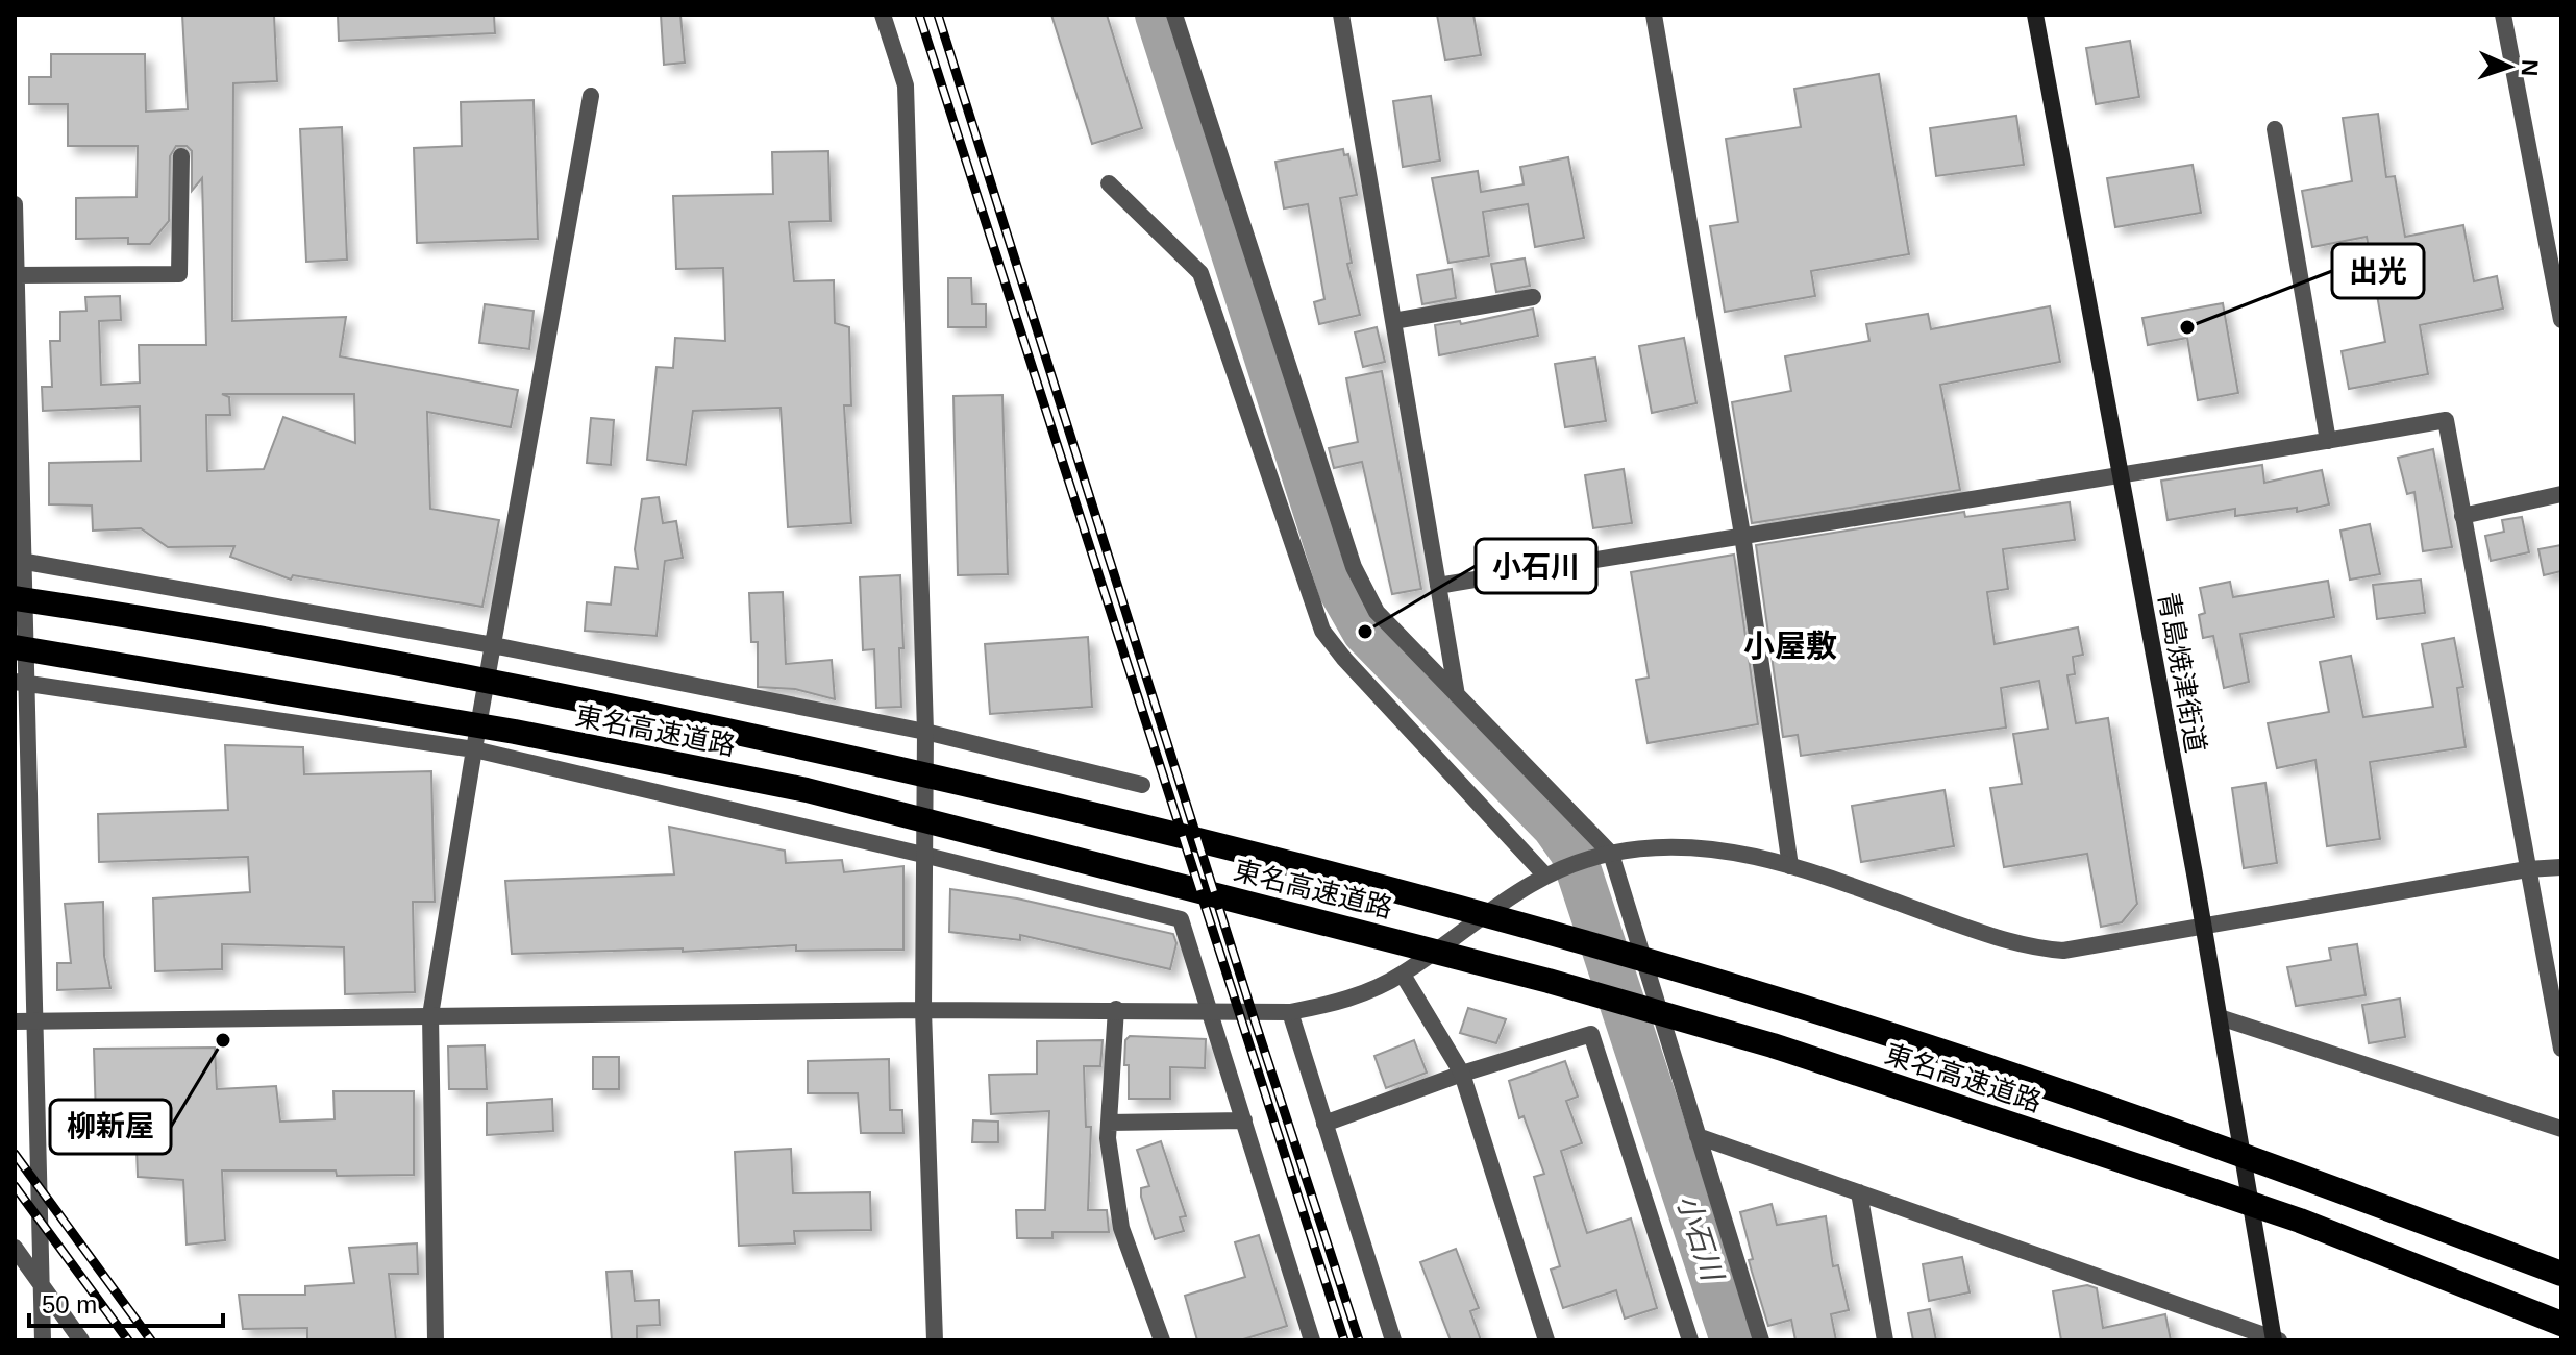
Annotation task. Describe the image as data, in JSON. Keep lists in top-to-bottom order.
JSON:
{
  "streets": {
    "highway": ["東名高速道路"],
    "main road": ["青島焼津街道"]
  },
  "districts": ["小屋敷"],
  "water": ["小石川"],
  "places": ["出光", "小石川", "柳新屋"],
  "scale_bar": "50 m",
  "north": "right"
}
